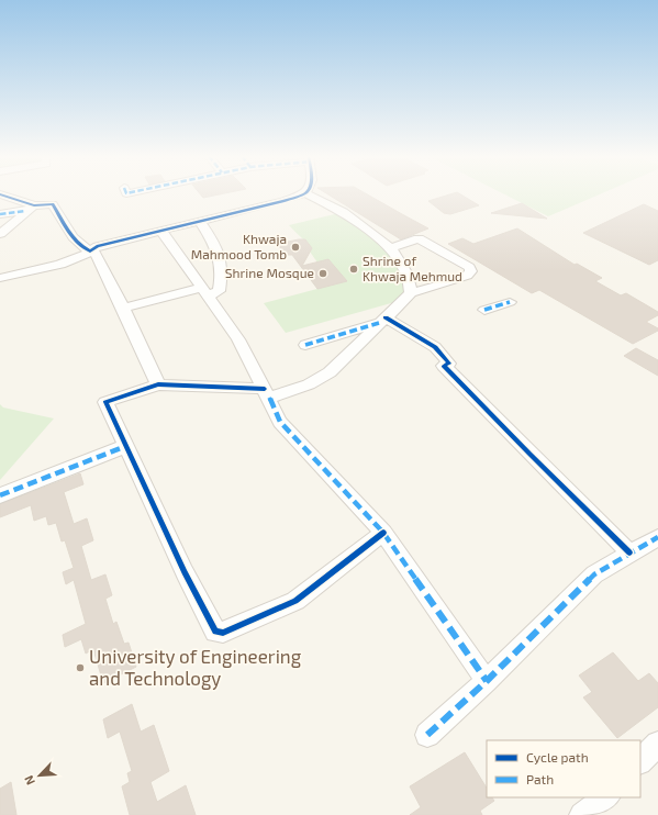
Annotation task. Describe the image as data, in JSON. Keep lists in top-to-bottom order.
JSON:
{
  "places": [
    "Khwaja Mahmood Tomb",
    "Shrine of Khwaja Mehmud",
    "Shrine Mosque",
    "University of Engineering and Technology"
  ],
  "legend": ["Cycle path", "Path"],
  "north": "bottom left"
}
